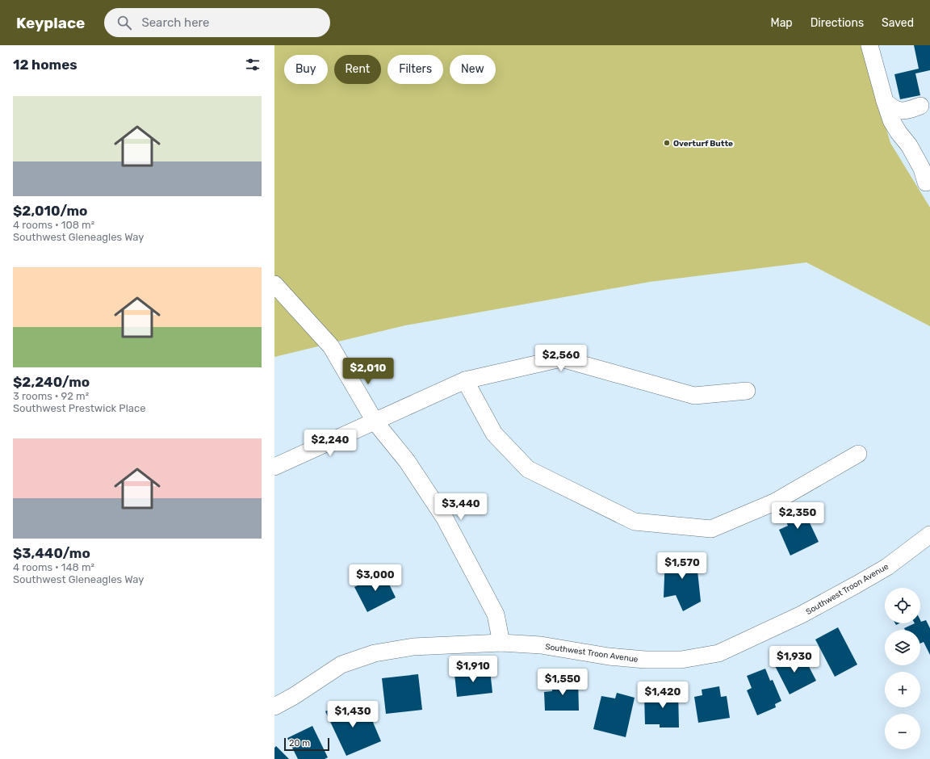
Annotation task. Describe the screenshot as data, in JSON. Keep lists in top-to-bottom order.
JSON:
{
  "streets": {
    "street": ["Southwest Troon Avenue"]
  },
  "places": ["Overturf Butte"],
  "scale_bar": "20 m",
  "page": {
    "header": "Keyplace",
    "search": "Search here",
    "nav": ["Map", "Directions", "Saved"],
    "heading": "12 homes",
    "chip": [
      "Buy",
      "Rent",
      "Filters",
      "New"
    ],
    "list": [
      {
        "name": "$2,010/mo",
        "note": "4 rooms · 108 m² · Southwest Gleneagles Way"
      },
      {
        "name": "$2,240/mo",
        "note": "3 rooms · 92 m² · Southwest Prestwick Place"
      },
      {
        "name": "$3,440/mo",
        "note": "4 rooms · 148 m² · Southwest Gleneagles Way"
      }
    ],
    "price": [
      "$2,560",
      "$2,010",
      "$2,240",
      "$3,440",
      "$2,350",
      "$1,570",
      "$3,000",
      "$1,930",
      "$1,910",
      "$1,550",
      "$1,420",
      "$1,430"
    ],
    "map_buttons": ["+", "−"],
    "scale": "20 m"
  }
}
